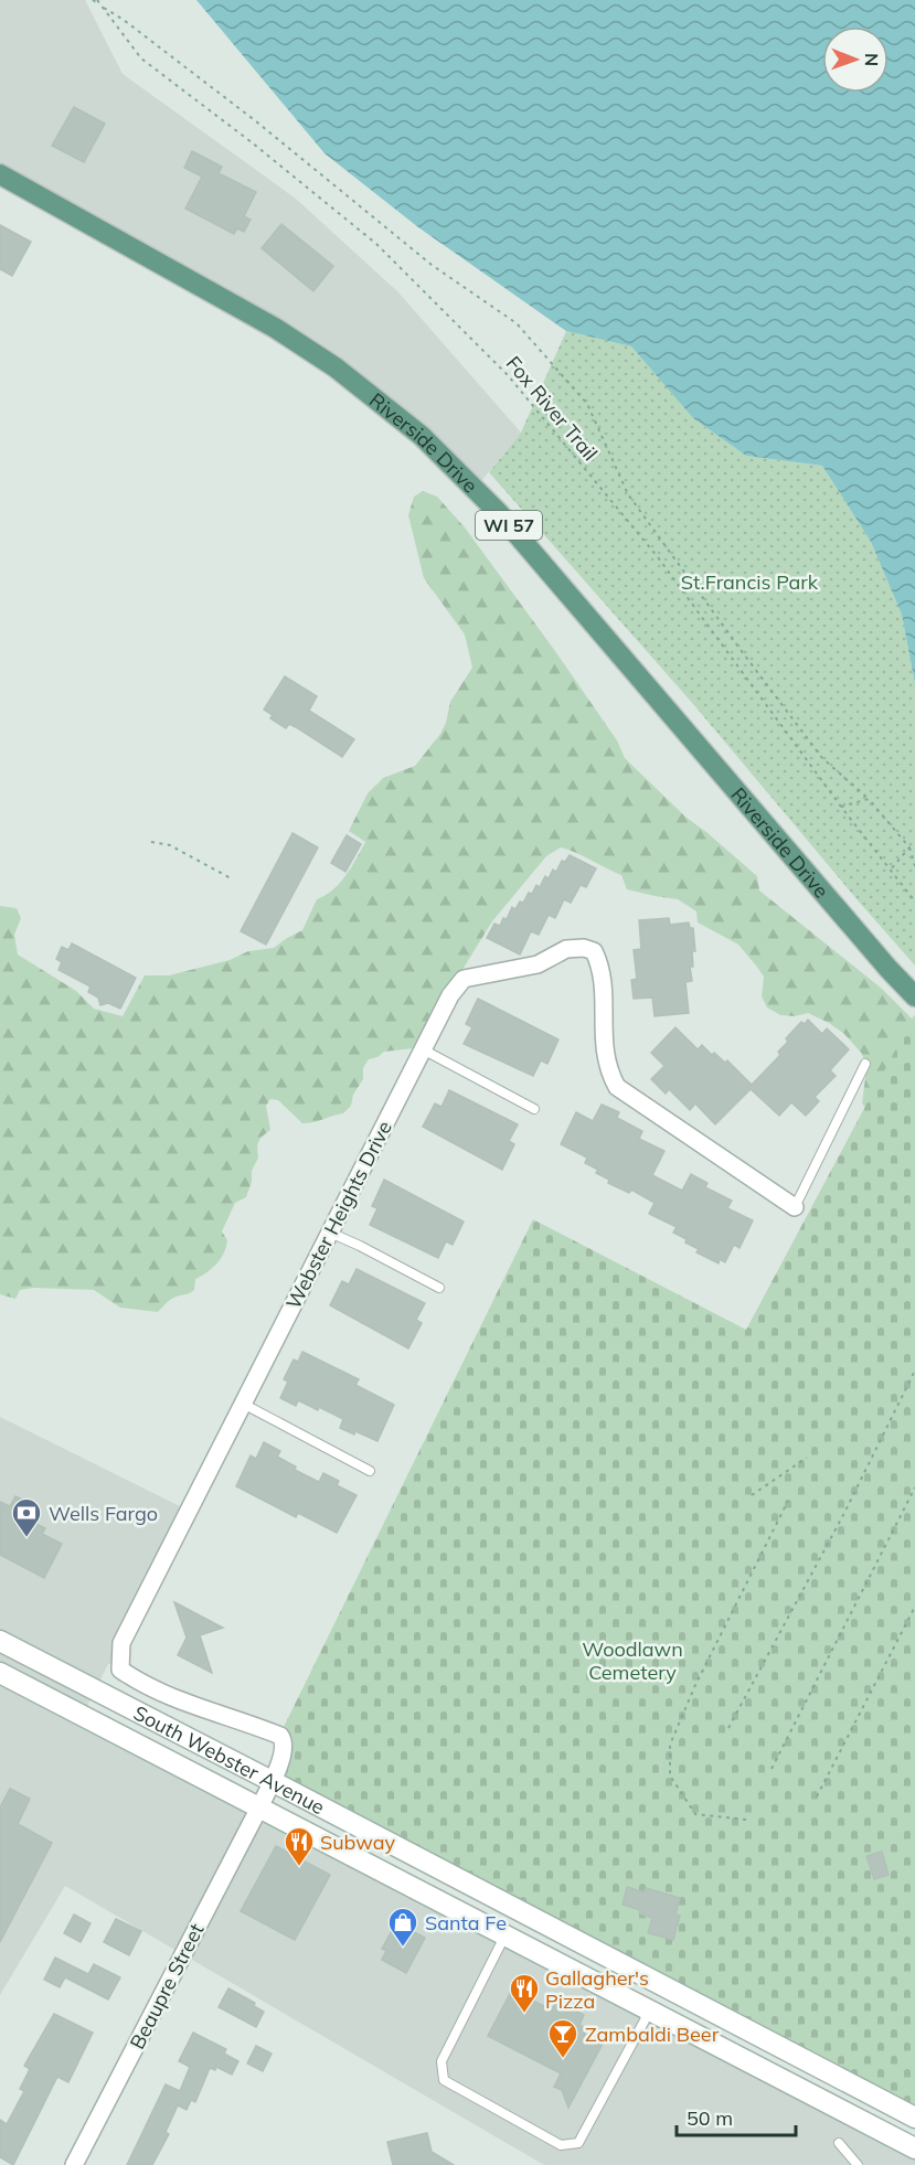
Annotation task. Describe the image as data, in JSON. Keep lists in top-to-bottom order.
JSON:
{
  "streets": {
    "main road": ["Riverside Drive", "WI 57", "South Webster Avenue"],
    "street": ["Webster Heights Drive", "Beaupre Street"],
    "path": ["Fox River Trail"]
  },
  "crossings": [
    ["Webster Heights Drive", "South Webster Avenue"],
    ["Webster Heights Drive", "Beaupre Street"],
    ["South Webster Avenue", "Beaupre Street"]
  ],
  "parks": ["St.Francis Park", "Woodlawn Cemetery"],
  "places": {
    "bank": ["Wells Fargo"],
    "restaurant": ["Subway", "Gallagher's Pizza"],
    "shop": ["Santa Fe"],
    "bar": ["Zambaldi Beer"]
  },
  "scale_bar": "50 m",
  "north": "right"
}
